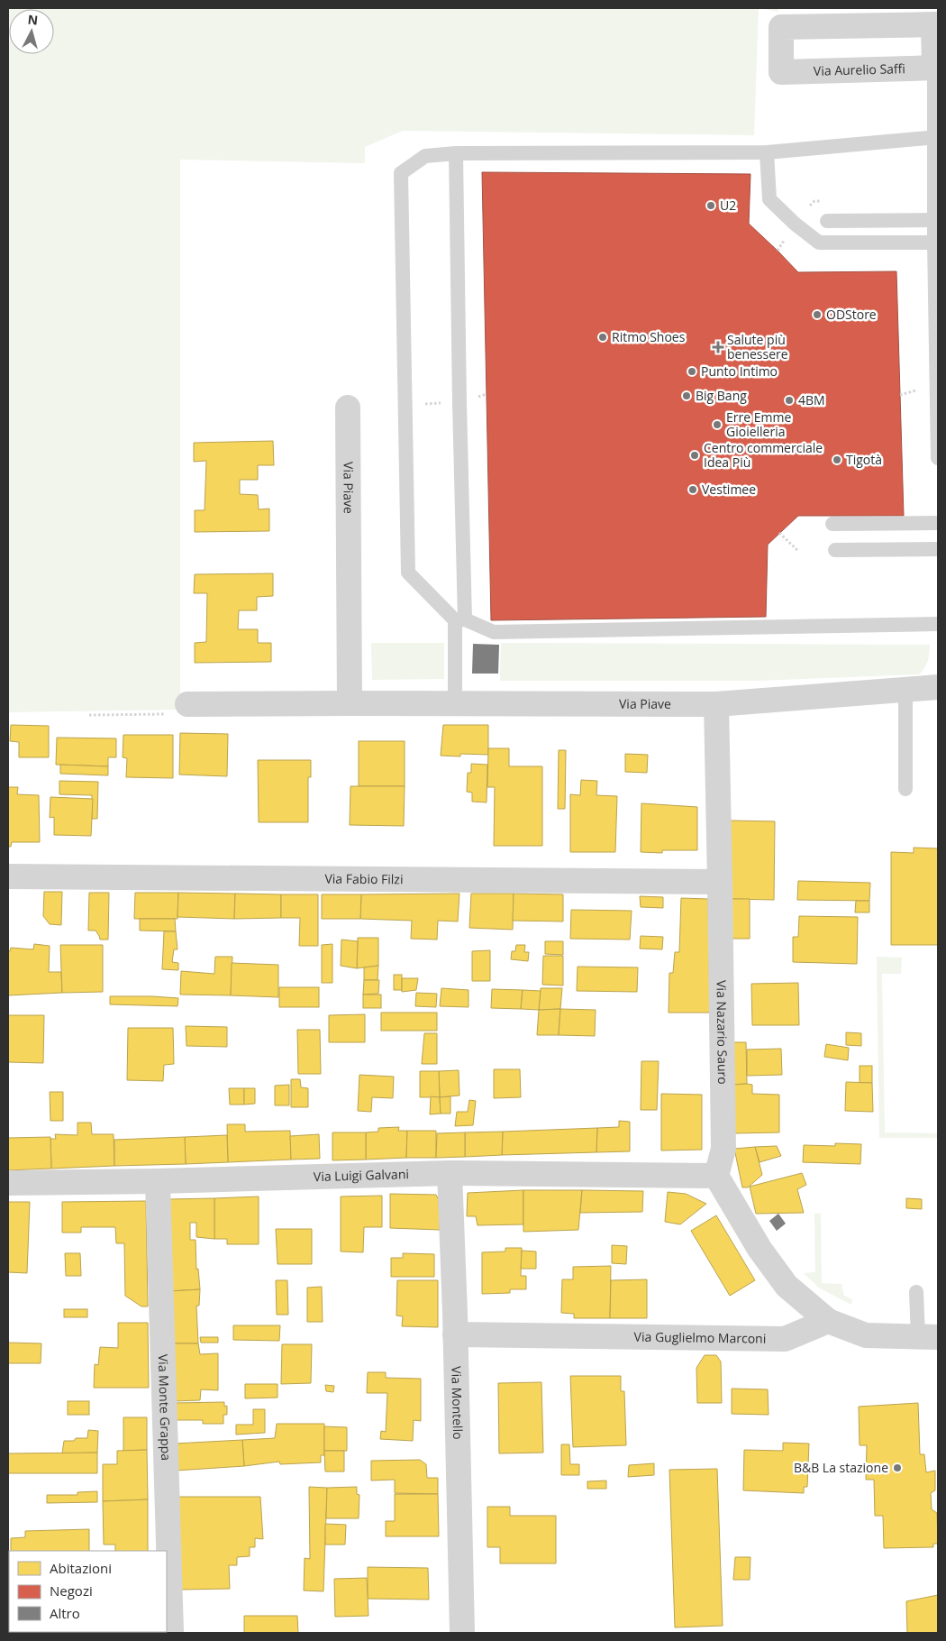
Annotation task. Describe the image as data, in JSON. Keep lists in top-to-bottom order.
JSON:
{
  "streets": {
    "street": [
      "Via Aurelio Saffi",
      "Via Piave",
      "Via Fabio Filzi",
      "Via Nazario Sauro",
      "Via Luigi Galvani",
      "Via Guglielmo Marconi",
      "Via Montello",
      "Via Monte Grappa"
    ]
  },
  "crossings": [
    ["Via Piave", "Via Nazario Sauro"],
    ["Via Fabio Filzi", "Via Nazario Sauro"],
    ["Via Nazario Sauro", "Via Luigi Galvani"],
    ["Via Luigi Galvani", "Via Montello"],
    ["Via Luigi Galvani", "Via Monte Grappa"],
    ["Via Guglielmo Marconi", "Via Montello"]
  ],
  "places": {
    "other": [
      "U2",
      "ODStore",
      "Ritmo Shoes",
      "Punto Intimo",
      "Big Bang",
      "4BM",
      "Erre Emme Gioielleria",
      "Centro commerciale Idea Più",
      "Tigotà",
      "Vestimee",
      "B&B La stazione"
    ],
    "health": ["Salute più benessere"]
  },
  "legend": ["Abitazioni", "Negozi", "Altro"],
  "north": "top"
}
